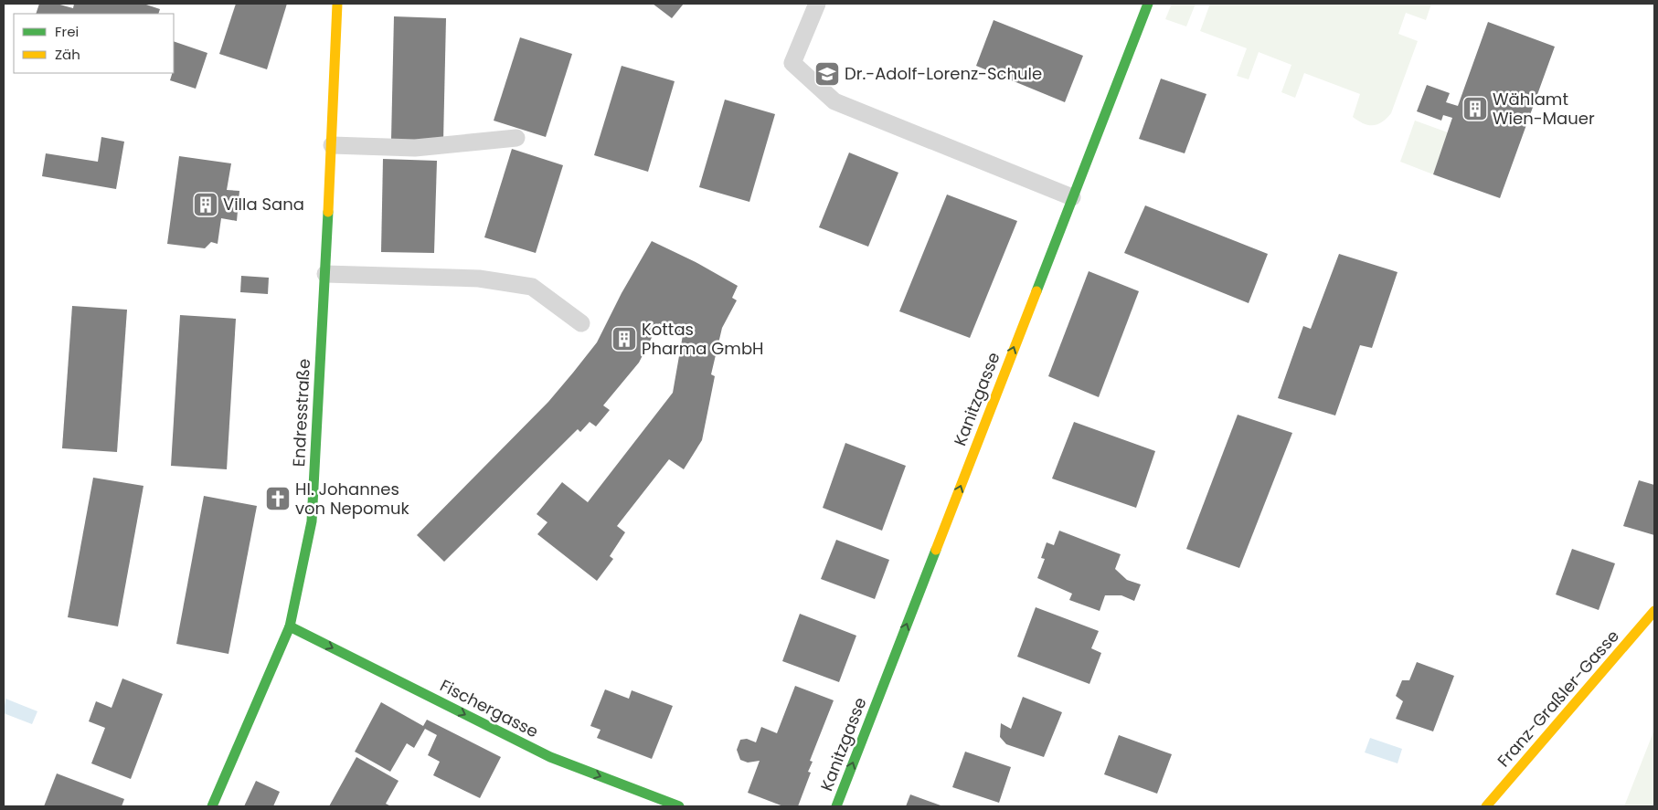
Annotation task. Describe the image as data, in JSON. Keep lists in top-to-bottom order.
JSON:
{
  "streets": {
    "street": [
      "Kanitzgasse",
      "Endresstraße",
      "Franz-Graßler-Gasse",
      "Fischergasse"
    ]
  },
  "crossings": [
    ["Endresstraße", "Fischergasse"]
  ],
  "one_way": ["Kanitzgasse", "Fischergasse"],
  "places": {
    "school or university": ["Dr.-Adolf-Lorenz-Schule"],
    "building": ["Wählamt Wien-Mauer", "Villa Sana", "Kottas Pharma GmbH"],
    "church": ["Hl. Johannes von Nepomuk"]
  },
  "legend": ["Frei", "Zäh"]
}
